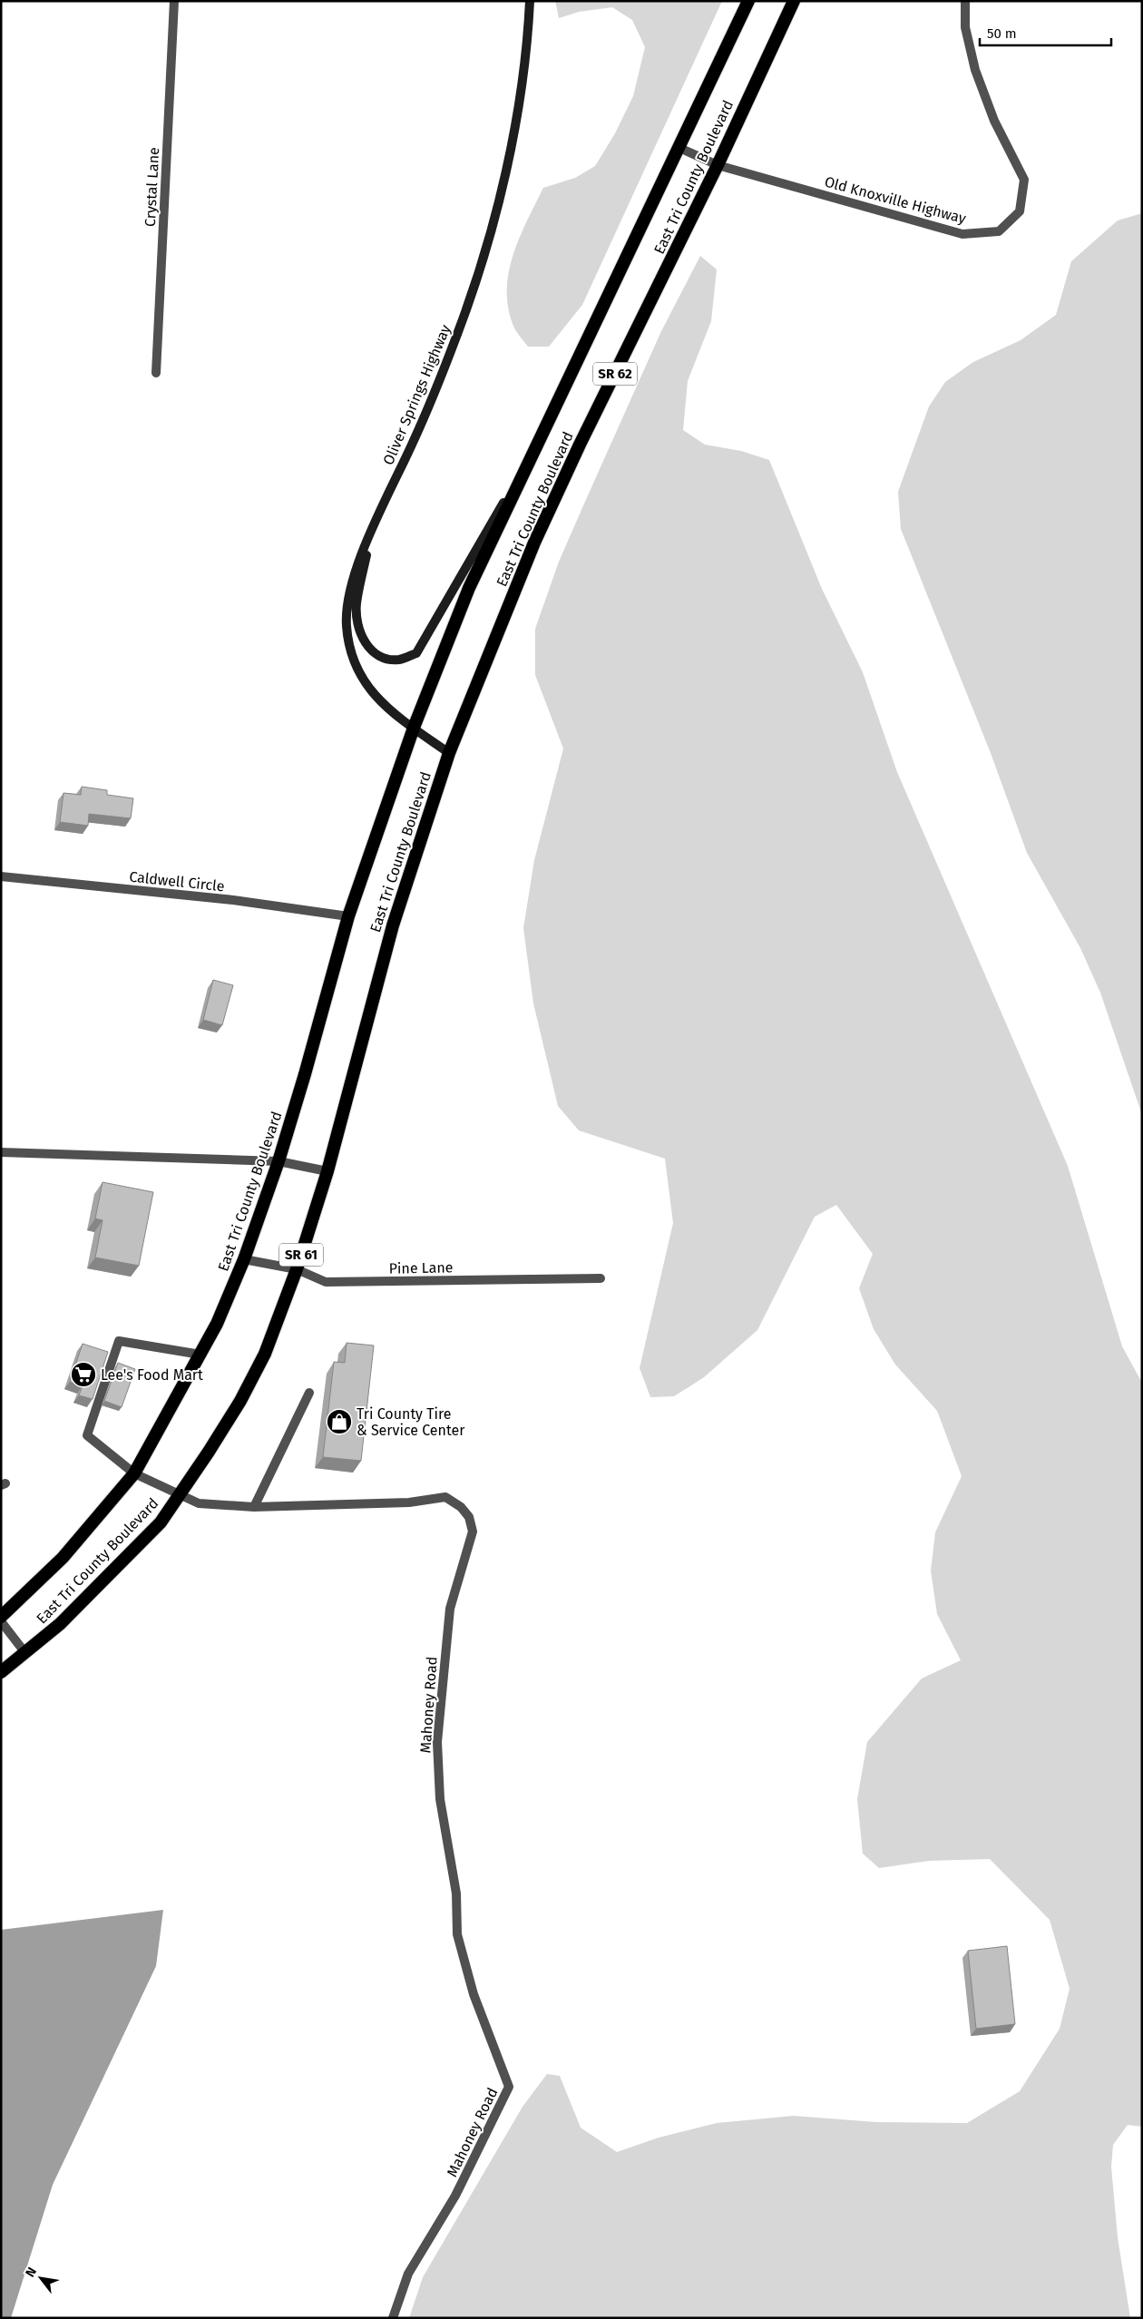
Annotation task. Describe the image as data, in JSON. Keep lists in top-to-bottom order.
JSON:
{
  "streets": {
    "highway": ["East Tri County Boulevard", "SR 62", "SR 61"],
    "main road": ["Oliver Springs Highway"],
    "street": [
      "Crystal Lane",
      "Old Knoxville Highway",
      "Caldwell Circle",
      "Pine Lane",
      "Mahoney Road"
    ]
  },
  "crossings": [
    ["East Tri County Boulevard", "Old Knoxville Highway"],
    ["East Tri County Boulevard", "Oliver Springs Highway"],
    ["East Tri County Boulevard", "Caldwell Circle"],
    ["East Tri County Boulevard", "Pine Lane"],
    ["East Tri County Boulevard", "Mahoney Road"]
  ],
  "places": {
    "supermarket": ["Lee's Food Mart"],
    "shop": ["Tri County Tire & Service Center"]
  },
  "scale_bar": "50 m",
  "north": "top left"
}
